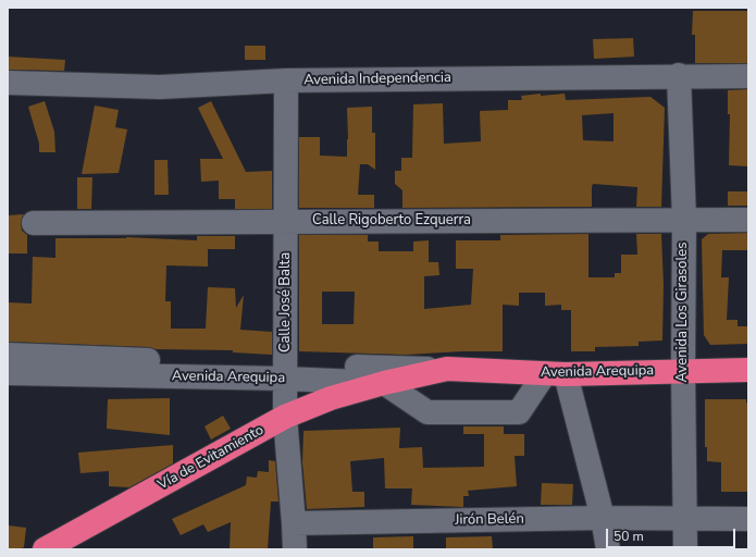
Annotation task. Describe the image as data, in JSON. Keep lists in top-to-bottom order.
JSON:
{
  "streets": {
    "highway": ["Avenida Arequipa", "Vía de Evitamiento"],
    "street": [
      "Avenida Independencia",
      "Calle Rigoberto Ezquerra",
      "Calle José Balta",
      "Avenida Los Girasoles",
      "Jirón Belén"
    ]
  },
  "crossings": [
    ["Avenida Independencia", "Calle José Balta"],
    ["Avenida Independencia", "Avenida Los Girasoles"],
    ["Calle Rigoberto Ezquerra", "Calle José Balta"],
    ["Calle Rigoberto Ezquerra", "Avenida Los Girasoles"],
    ["Calle José Balta", "Avenida Arequipa"],
    ["Calle José Balta", "Vía de Evitamiento"],
    ["Calle José Balta", "Jirón Belén"],
    ["Avenida Los Girasoles", "Avenida Arequipa"],
    ["Avenida Los Girasoles", "Jirón Belén"],
    ["Avenida Arequipa", "Vía de Evitamiento"]
  ],
  "scale_bar": "50 m"
}
